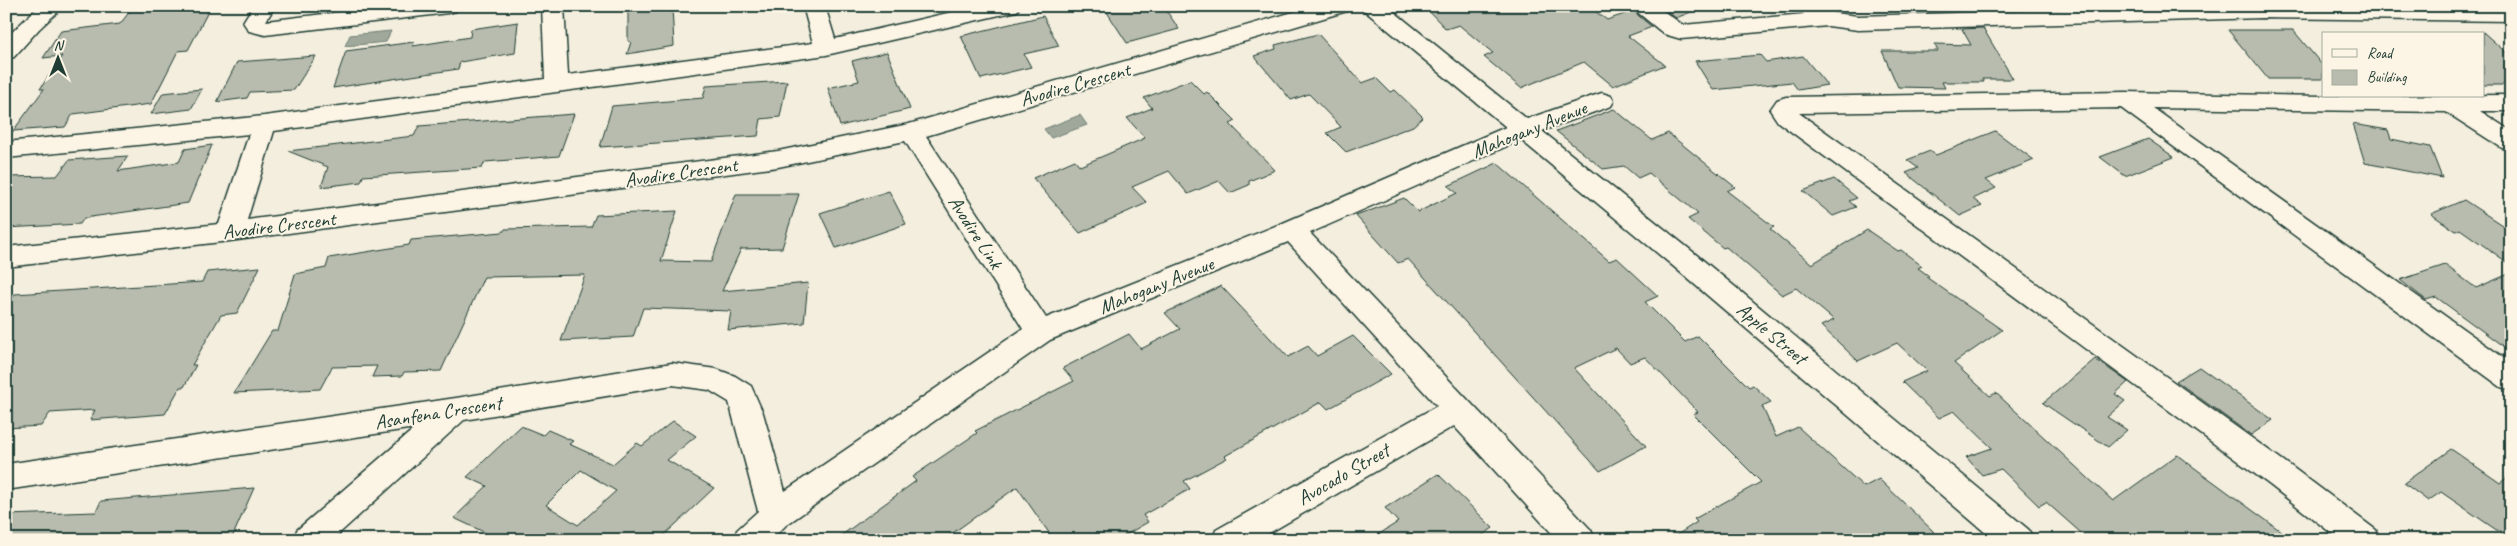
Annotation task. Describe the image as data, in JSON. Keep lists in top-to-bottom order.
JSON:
{
  "streets": {
    "street": [
      "Avodire Crescent",
      "Mahogany Avenue",
      "Avodire Link",
      "Apple Street",
      "Asanfena Crescent",
      "Avocado Street"
    ]
  },
  "crossings": [
    ["Avodire Crescent", "Avodire Link"],
    ["Mahogany Avenue", "Avodire Link"],
    ["Mahogany Avenue", "Apple Street"],
    ["Mahogany Avenue", "Asanfena Crescent"]
  ],
  "legend": ["Road", "Building"],
  "north": "top"
}
